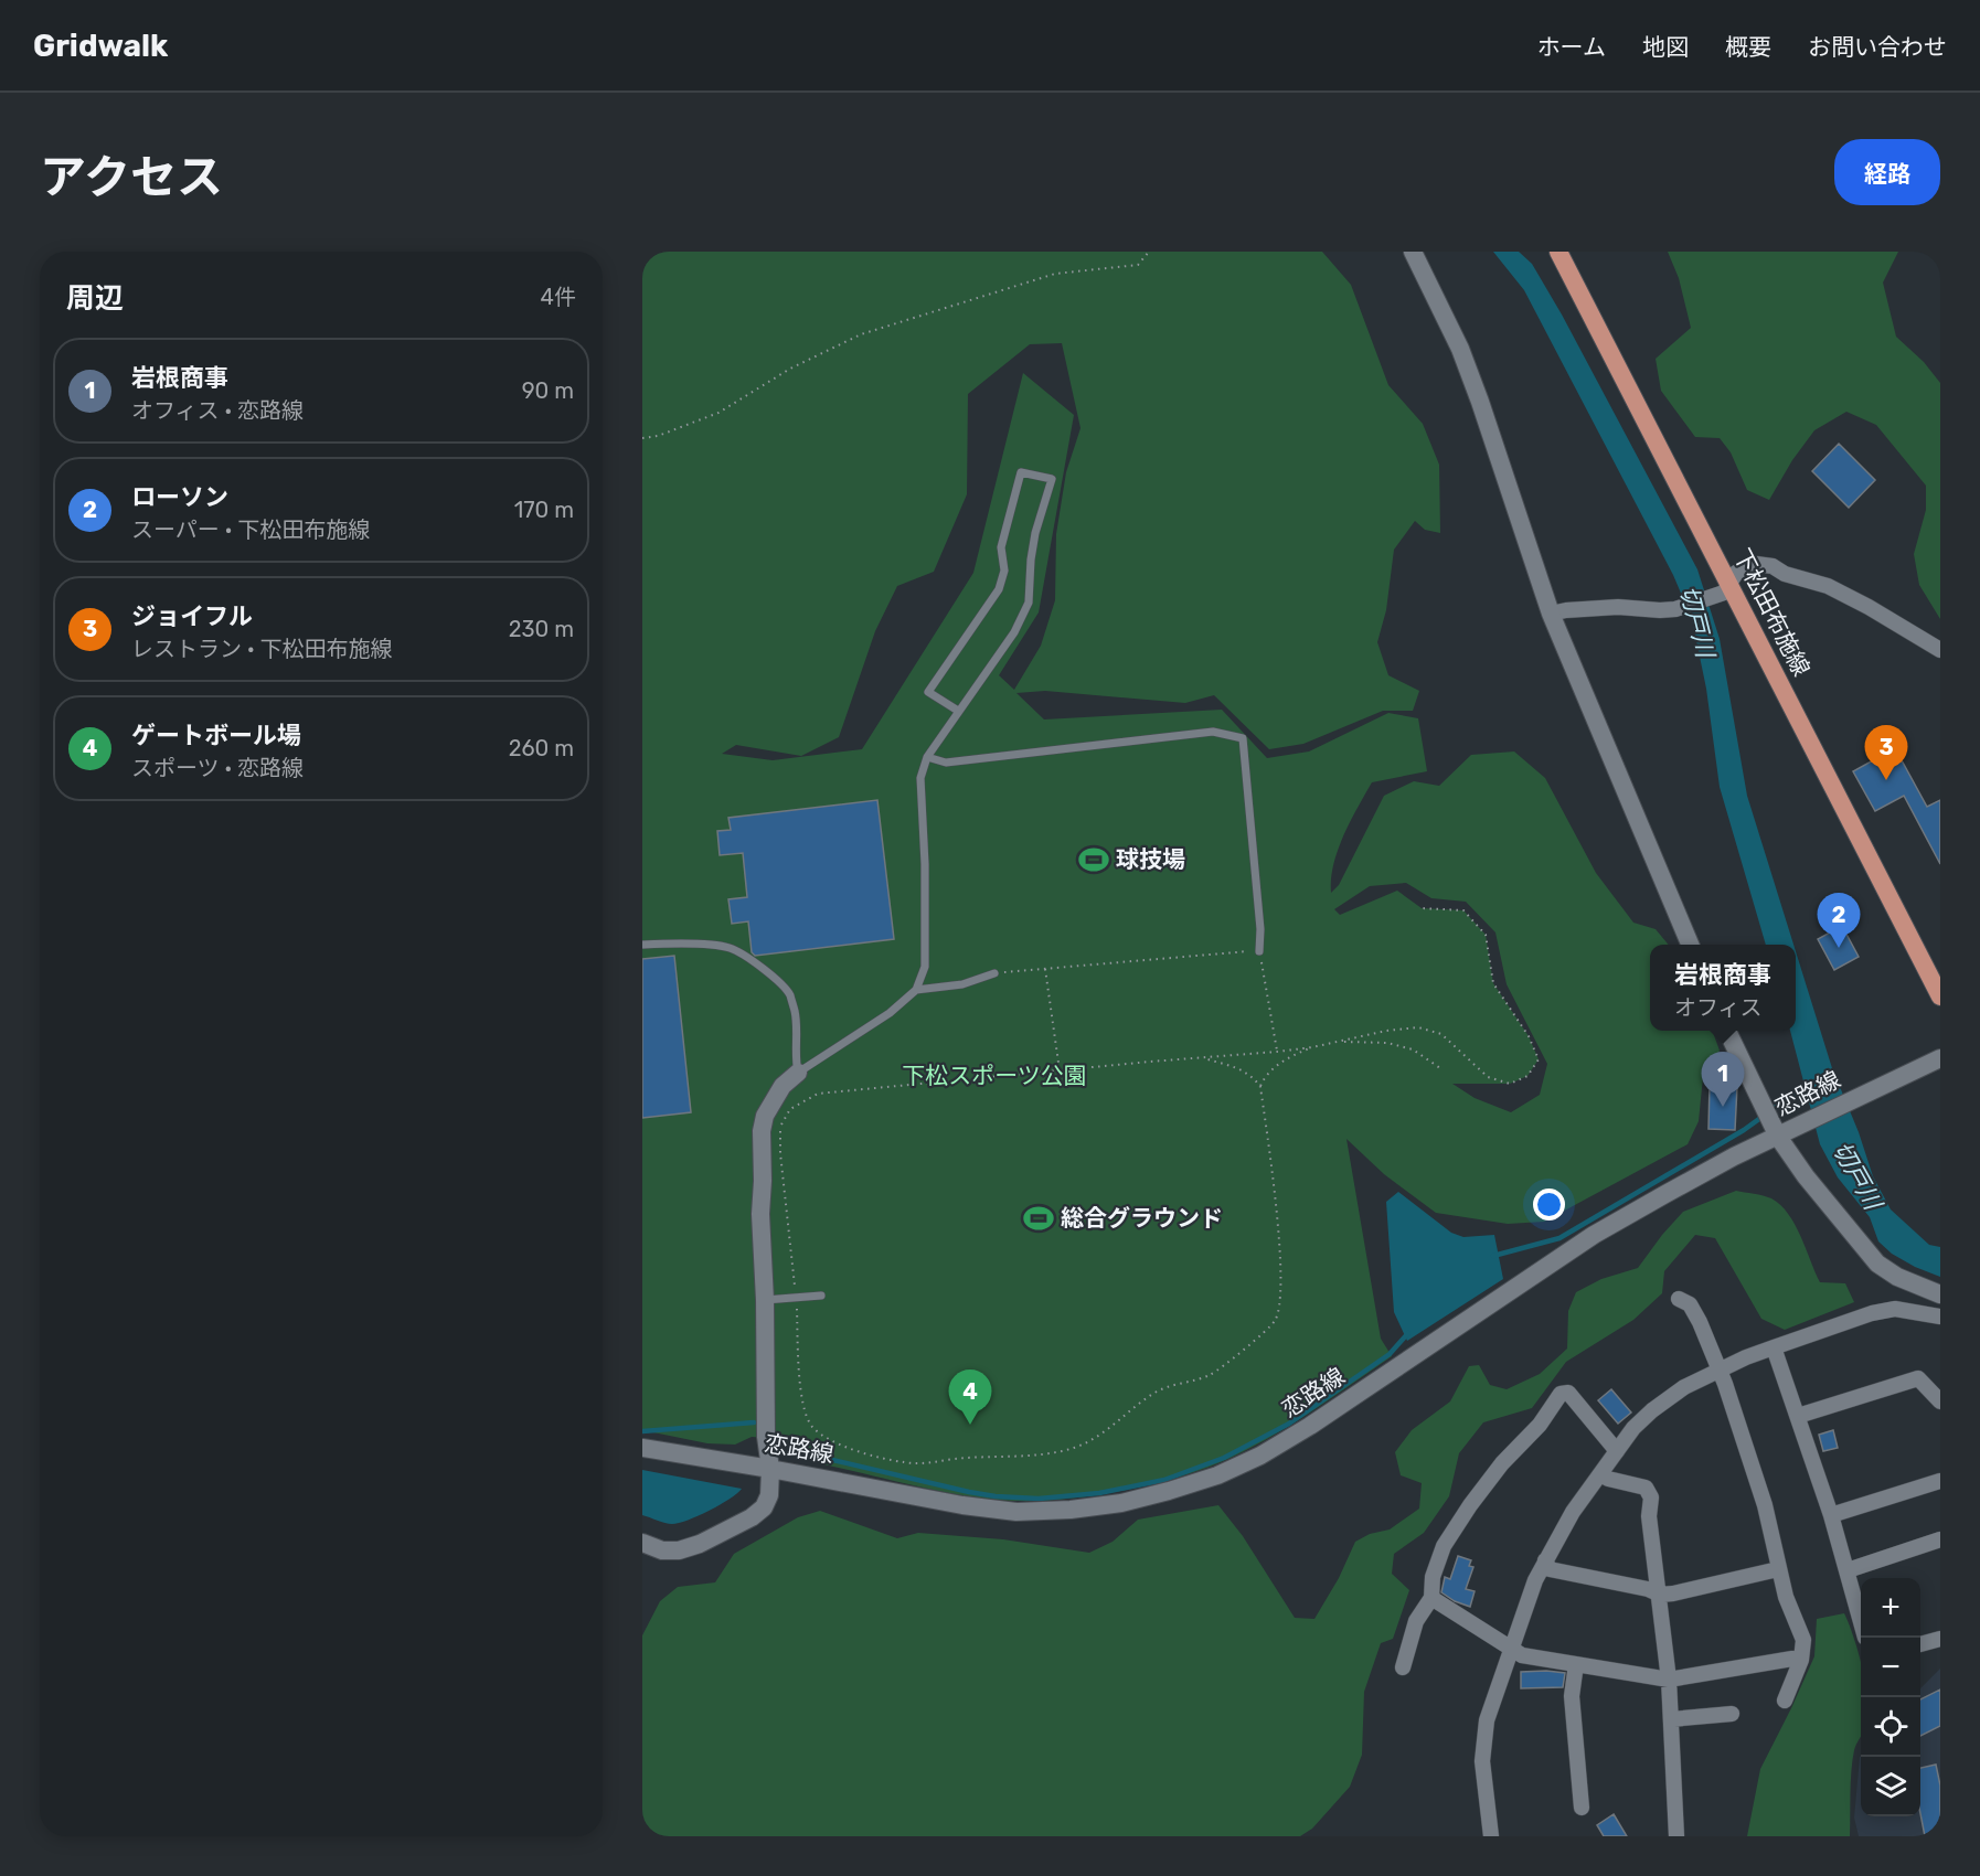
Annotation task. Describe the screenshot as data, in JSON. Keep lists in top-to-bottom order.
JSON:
{
  "streets": {
    "main road": ["下松田布施線"],
    "street": ["恋路線"]
  },
  "water": ["切戸川"],
  "parks": ["下松スポーツ公園"],
  "places": {
    "sports": ["球技場", "総合グラウンド"]
  },
  "page": {
    "header": "Gridwalk",
    "nav": [
      "ホーム",
      "地図",
      "概要",
      "お問い合わせ"
    ],
    "title": "アクセス",
    "buttons": "経路",
    "heading": ["周辺", "4件"],
    "list": [
      {
        "mark": "1",
        "name": "岩根商事",
        "note": "オフィス · 恋路線",
        "value": "90 m"
      },
      {
        "mark": "2",
        "name": "ローソン",
        "note": "スーパー · 下松田布施線",
        "value": "170 m"
      },
      {
        "mark": "3",
        "name": "ジョイフル",
        "note": "レストラン · 下松田布施線",
        "value": "230 m"
      },
      {
        "mark": "4",
        "name": "ゲートボール場",
        "note": "スポーツ · 恋路線",
        "value": "260 m"
      }
    ],
    "pins": [
      "3",
      "2",
      "1",
      "4"
    ],
    "popup": ["岩根商事", "オフィス"],
    "map_buttons": ["+", "−"]
  }
}
